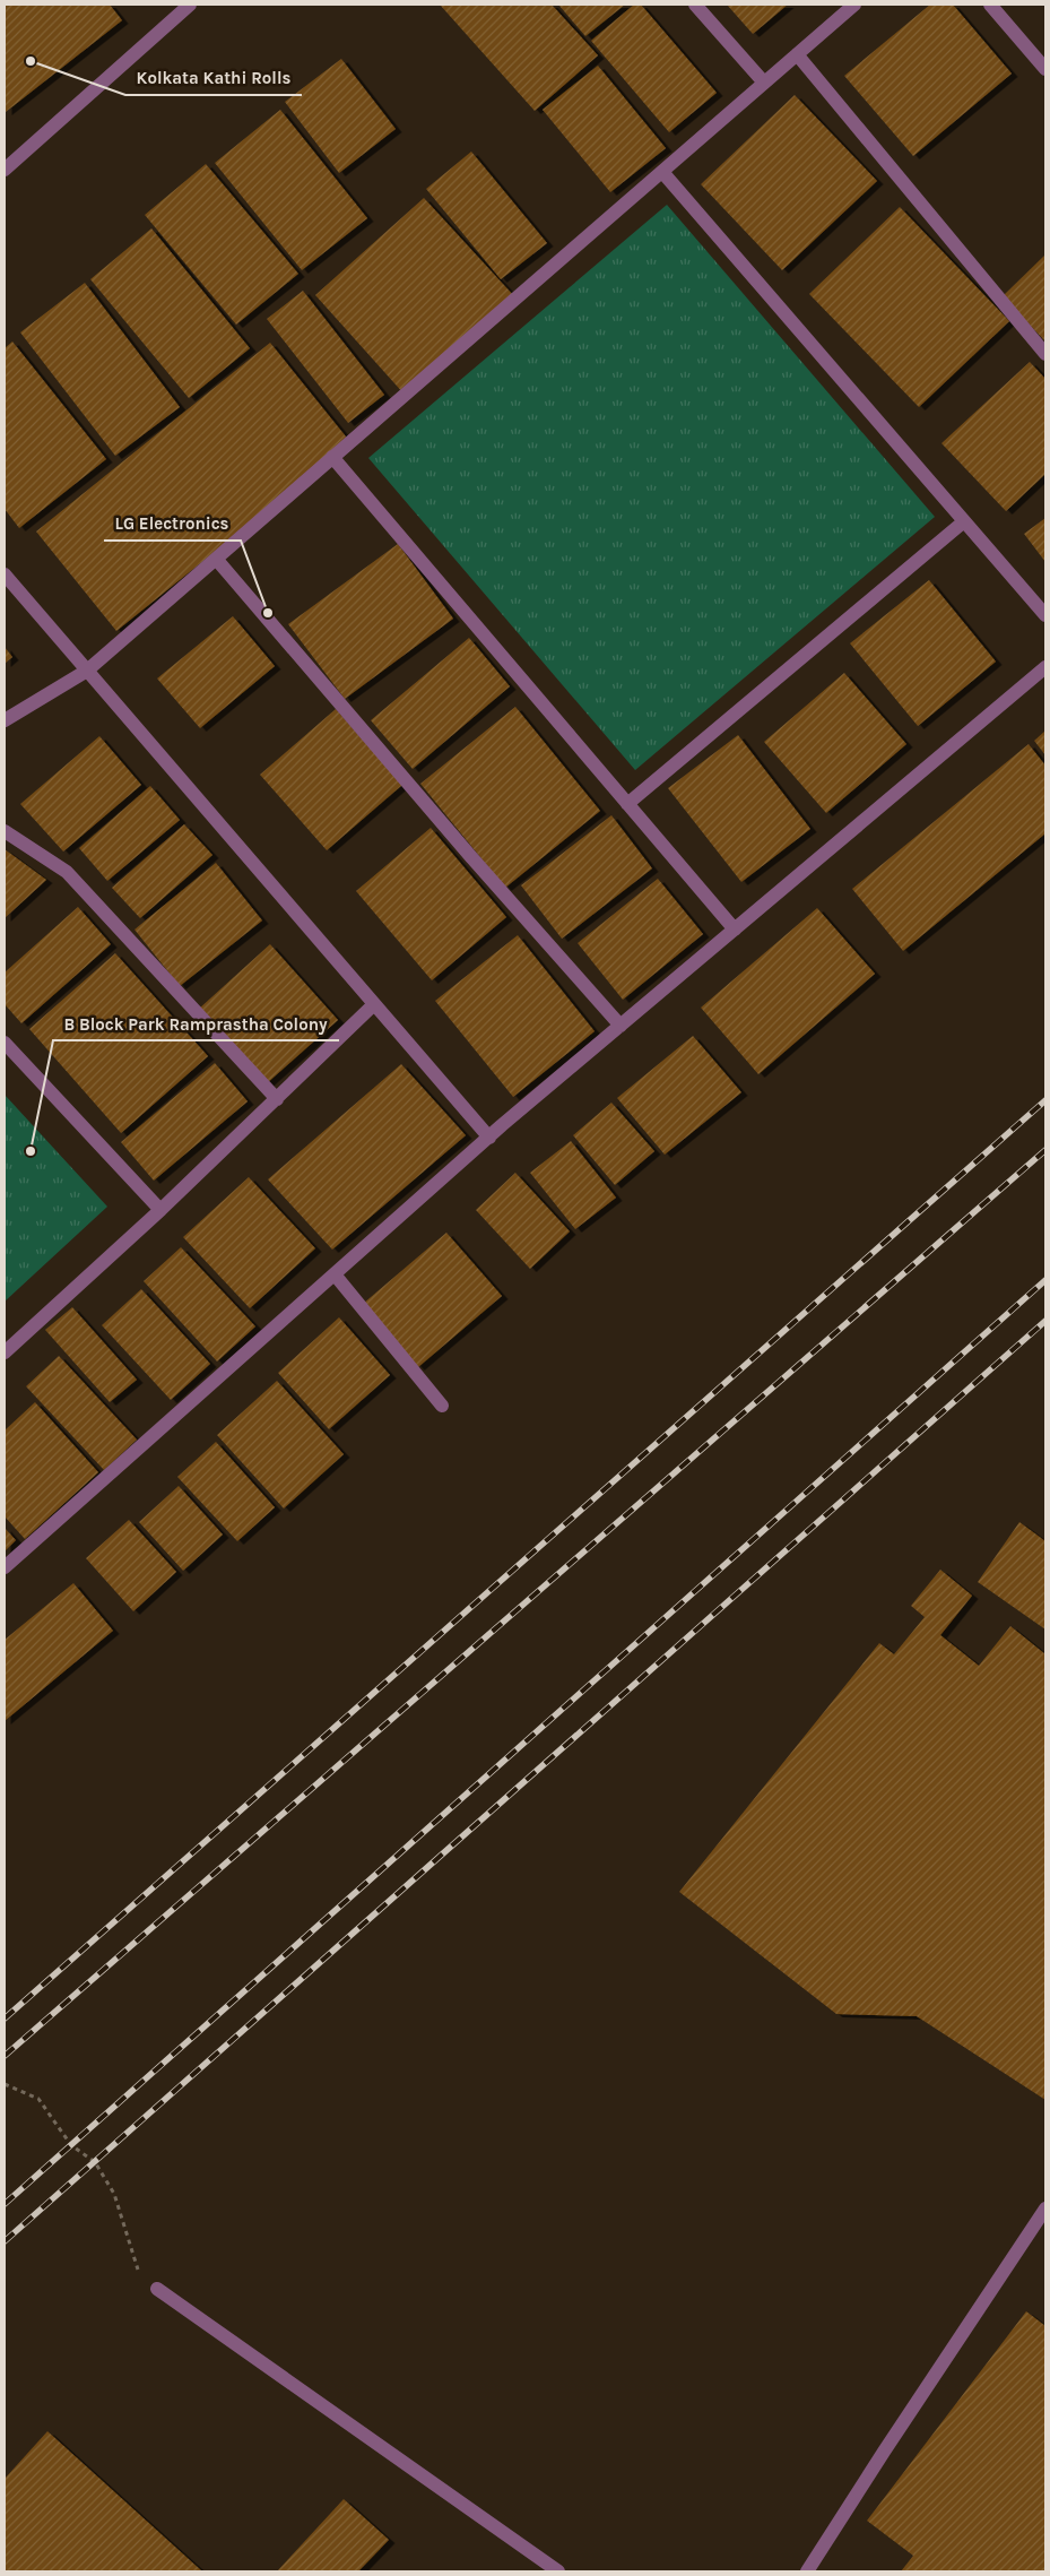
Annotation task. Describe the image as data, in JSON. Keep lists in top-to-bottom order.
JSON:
{
  "places": ["Kolkata Kathi Rolls", "LG Electronics", "B Block Park Ramprastha Colony"]
}
